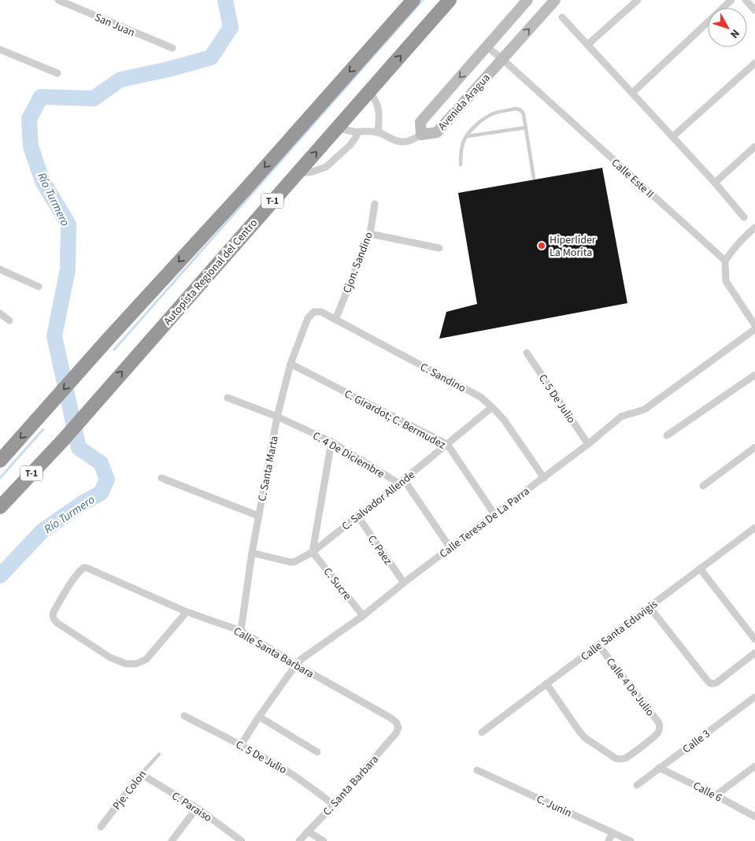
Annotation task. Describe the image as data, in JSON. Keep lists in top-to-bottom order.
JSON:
{
  "streets": {
    "highway": ["T-1", "Autopista Regional del Centro"],
    "street": [
      "San Juan",
      "Avenida Aragua",
      "Calle Este II",
      "Cjon. Sandino",
      "C. Sandino",
      "C. 5 De Julio",
      "C. Girardot; C. Bermudez",
      "C. 4 De Diciembre",
      "C. Santa Marta",
      "C. Salvador Allende",
      "Calle Teresa De La Parra",
      "C. Paez",
      "C. Sucre",
      "Calle Santa Eduvigis",
      "Calle Santa Barbara",
      "Calle 4 De Julio",
      "Calle 3",
      "C. Santa Barbara",
      "Pje. Colon",
      "Calle 6",
      "C. Junin",
      "C. Paraiso"
    ]
  },
  "crossings": [
    ["Avenida Aragua", "Calle Este II"],
    ["Cjon. Sandino", "C. Sandino"],
    ["C. Sandino", "C. Santa Marta"],
    ["C. Sandino", "C. Salvador Allende"],
    ["C. Sandino", "Calle Teresa De La Parra"],
    ["C. 5 De Julio", "Calle Teresa De La Parra"],
    ["C. 5 De Julio", "C. Santa Barbara"],
    ["C. Girardot; C. Bermudez", "C. Santa Marta"],
    ["C. Girardot; C. Bermudez", "C. Salvador Allende"],
    ["C. Girardot; C. Bermudez", "Calle Teresa De La Parra"],
    ["C. 4 De Diciembre", "C. Santa Marta"],
    ["C. 4 De Diciembre", "C. Salvador Allende"],
    ["C. 4 De Diciembre", "Calle Teresa De La Parra"],
    ["C. Santa Marta", "C. Salvador Allende"],
    ["C. Santa Marta", "Calle Santa Barbara"],
    ["C. Salvador Allende", "C. Paez"],
    ["C. Salvador Allende", "C. Sucre"],
    ["Calle Teresa De La Parra", "C. Paez"],
    ["Calle Teresa De La Parra", "C. Sucre"],
    ["Calle Teresa De La Parra", "Calle Santa Barbara"],
    ["Calle Santa Eduvigis", "Calle 4 De Julio"],
    ["Calle Santa Barbara", "C. Santa Barbara"],
    ["Calle 3", "Calle 6"],
    ["Pje. Colon", "C. Paraiso"]
  ],
  "water": ["Río Turmero"],
  "places": ["Hiperlider La Morita"],
  "north": "bottom right"
}
